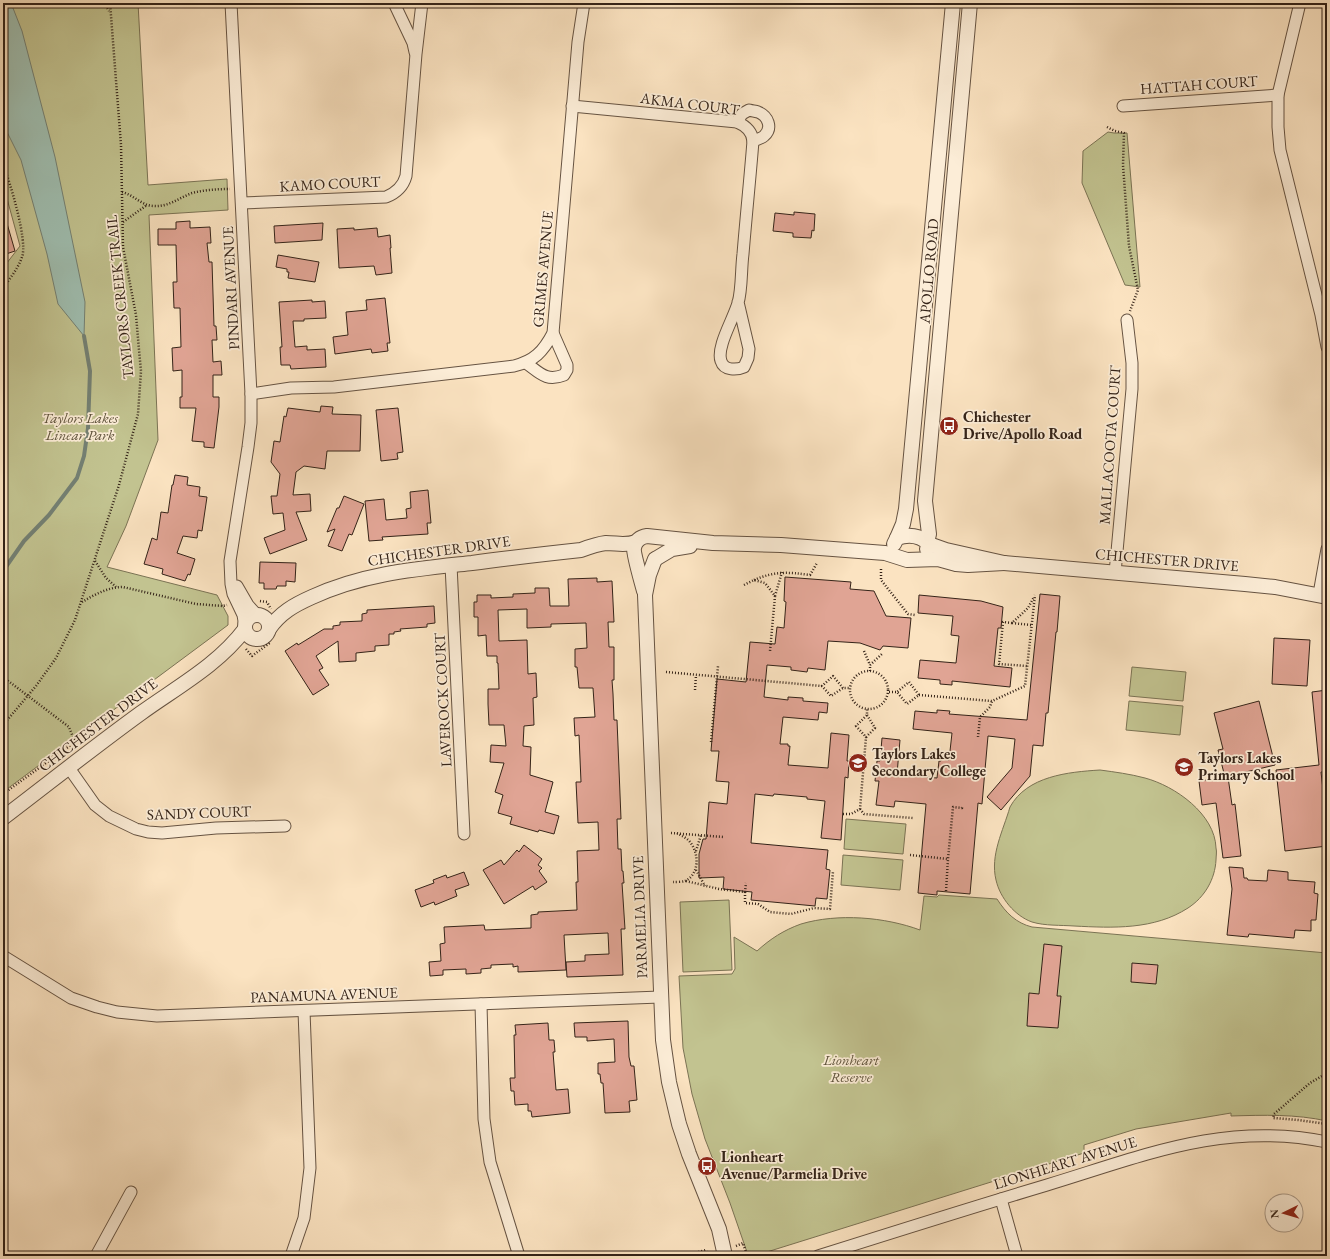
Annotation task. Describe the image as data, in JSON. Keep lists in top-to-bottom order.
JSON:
{
  "streets": {
    "street": [
      "HATTAH COURT",
      "AKMA COURT",
      "KAMO COURT",
      "GRIMES AVENUE",
      "APOLLO ROAD",
      "PINDARI AVENUE",
      "MALLACOOTA COURT",
      "CHICHESTER DRIVE",
      "LAVEROCK COURT",
      "SANDY COURT",
      "PARMELIA DRIVE",
      "PANAMUNA AVENUE",
      "LIONHEART AVENUE"
    ],
    "path": ["TAYLORS CREEK TRAIL"]
  },
  "crossings": [
    ["AKMA COURT", "GRIMES AVENUE"],
    ["KAMO COURT", "PINDARI AVENUE"],
    ["GRIMES AVENUE", "PINDARI AVENUE"],
    ["APOLLO ROAD", "CHICHESTER DRIVE"],
    ["PINDARI AVENUE", "CHICHESTER DRIVE"],
    ["MALLACOOTA COURT", "CHICHESTER DRIVE"],
    ["CHICHESTER DRIVE", "LAVEROCK COURT"],
    ["CHICHESTER DRIVE", "SANDY COURT"],
    ["CHICHESTER DRIVE", "PARMELIA DRIVE"],
    ["PARMELIA DRIVE", "PANAMUNA AVENUE"]
  ],
  "parks": ["Taylors Lakes Linear Park", "Lionheart Reserve"],
  "places": {
    "bus stop": ["Chichester Drive/Apollo Road", "Lionheart Avenue/Parmelia Drive"],
    "school or university": ["Taylors Lakes Secondary College", "Taylors Lakes Primary School"]
  },
  "north": "left"
}
